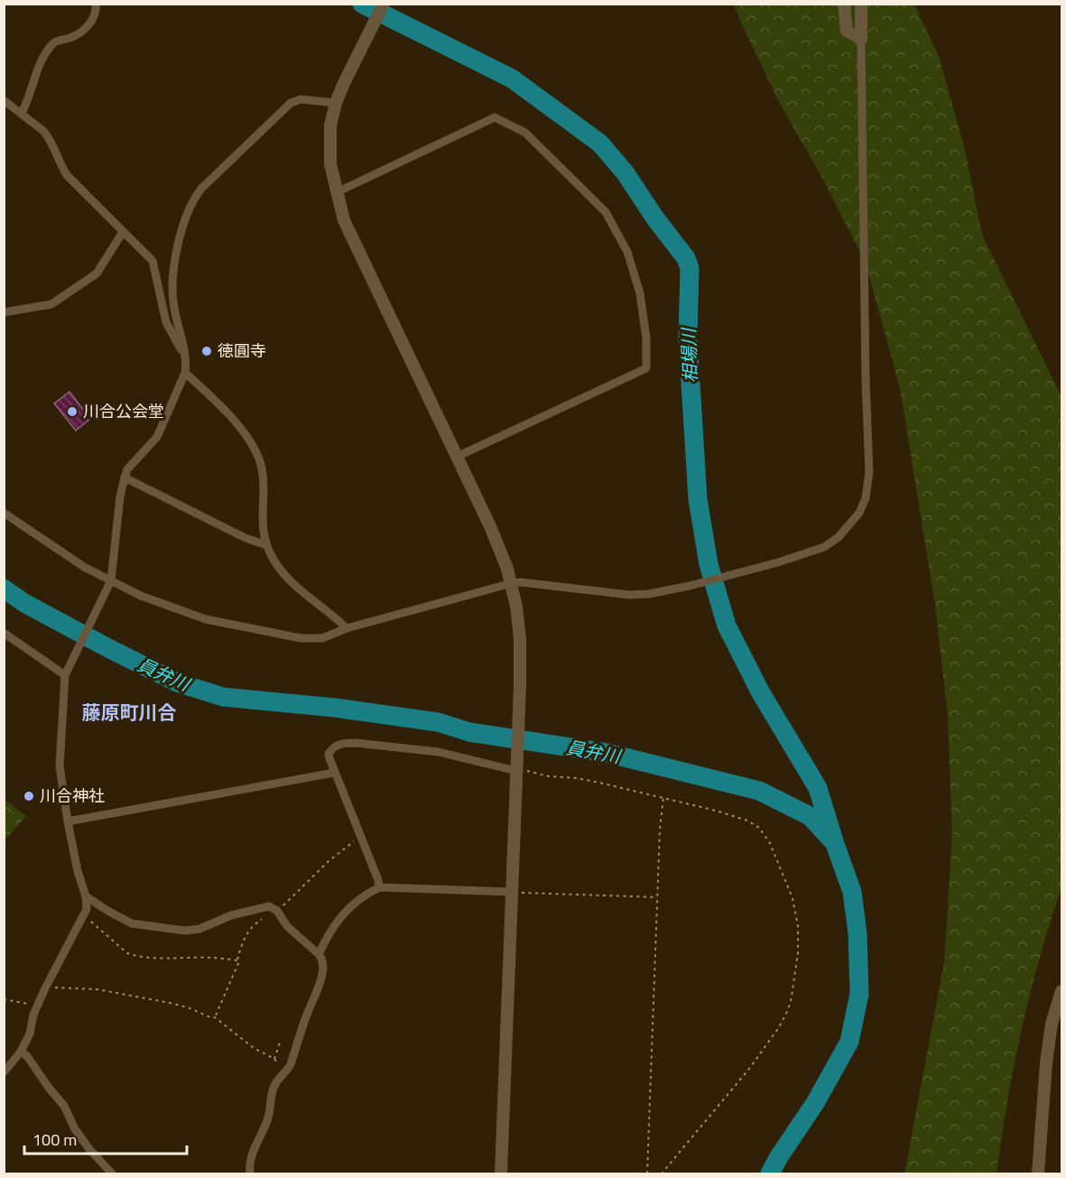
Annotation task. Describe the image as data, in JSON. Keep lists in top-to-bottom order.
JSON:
{
  "districts": ["藤原町川合"],
  "water": ["相場川", "員弁川"],
  "places": ["徳圓寺", "川合公会堂", "川合神社"],
  "scale_bar": "100 m"
}
